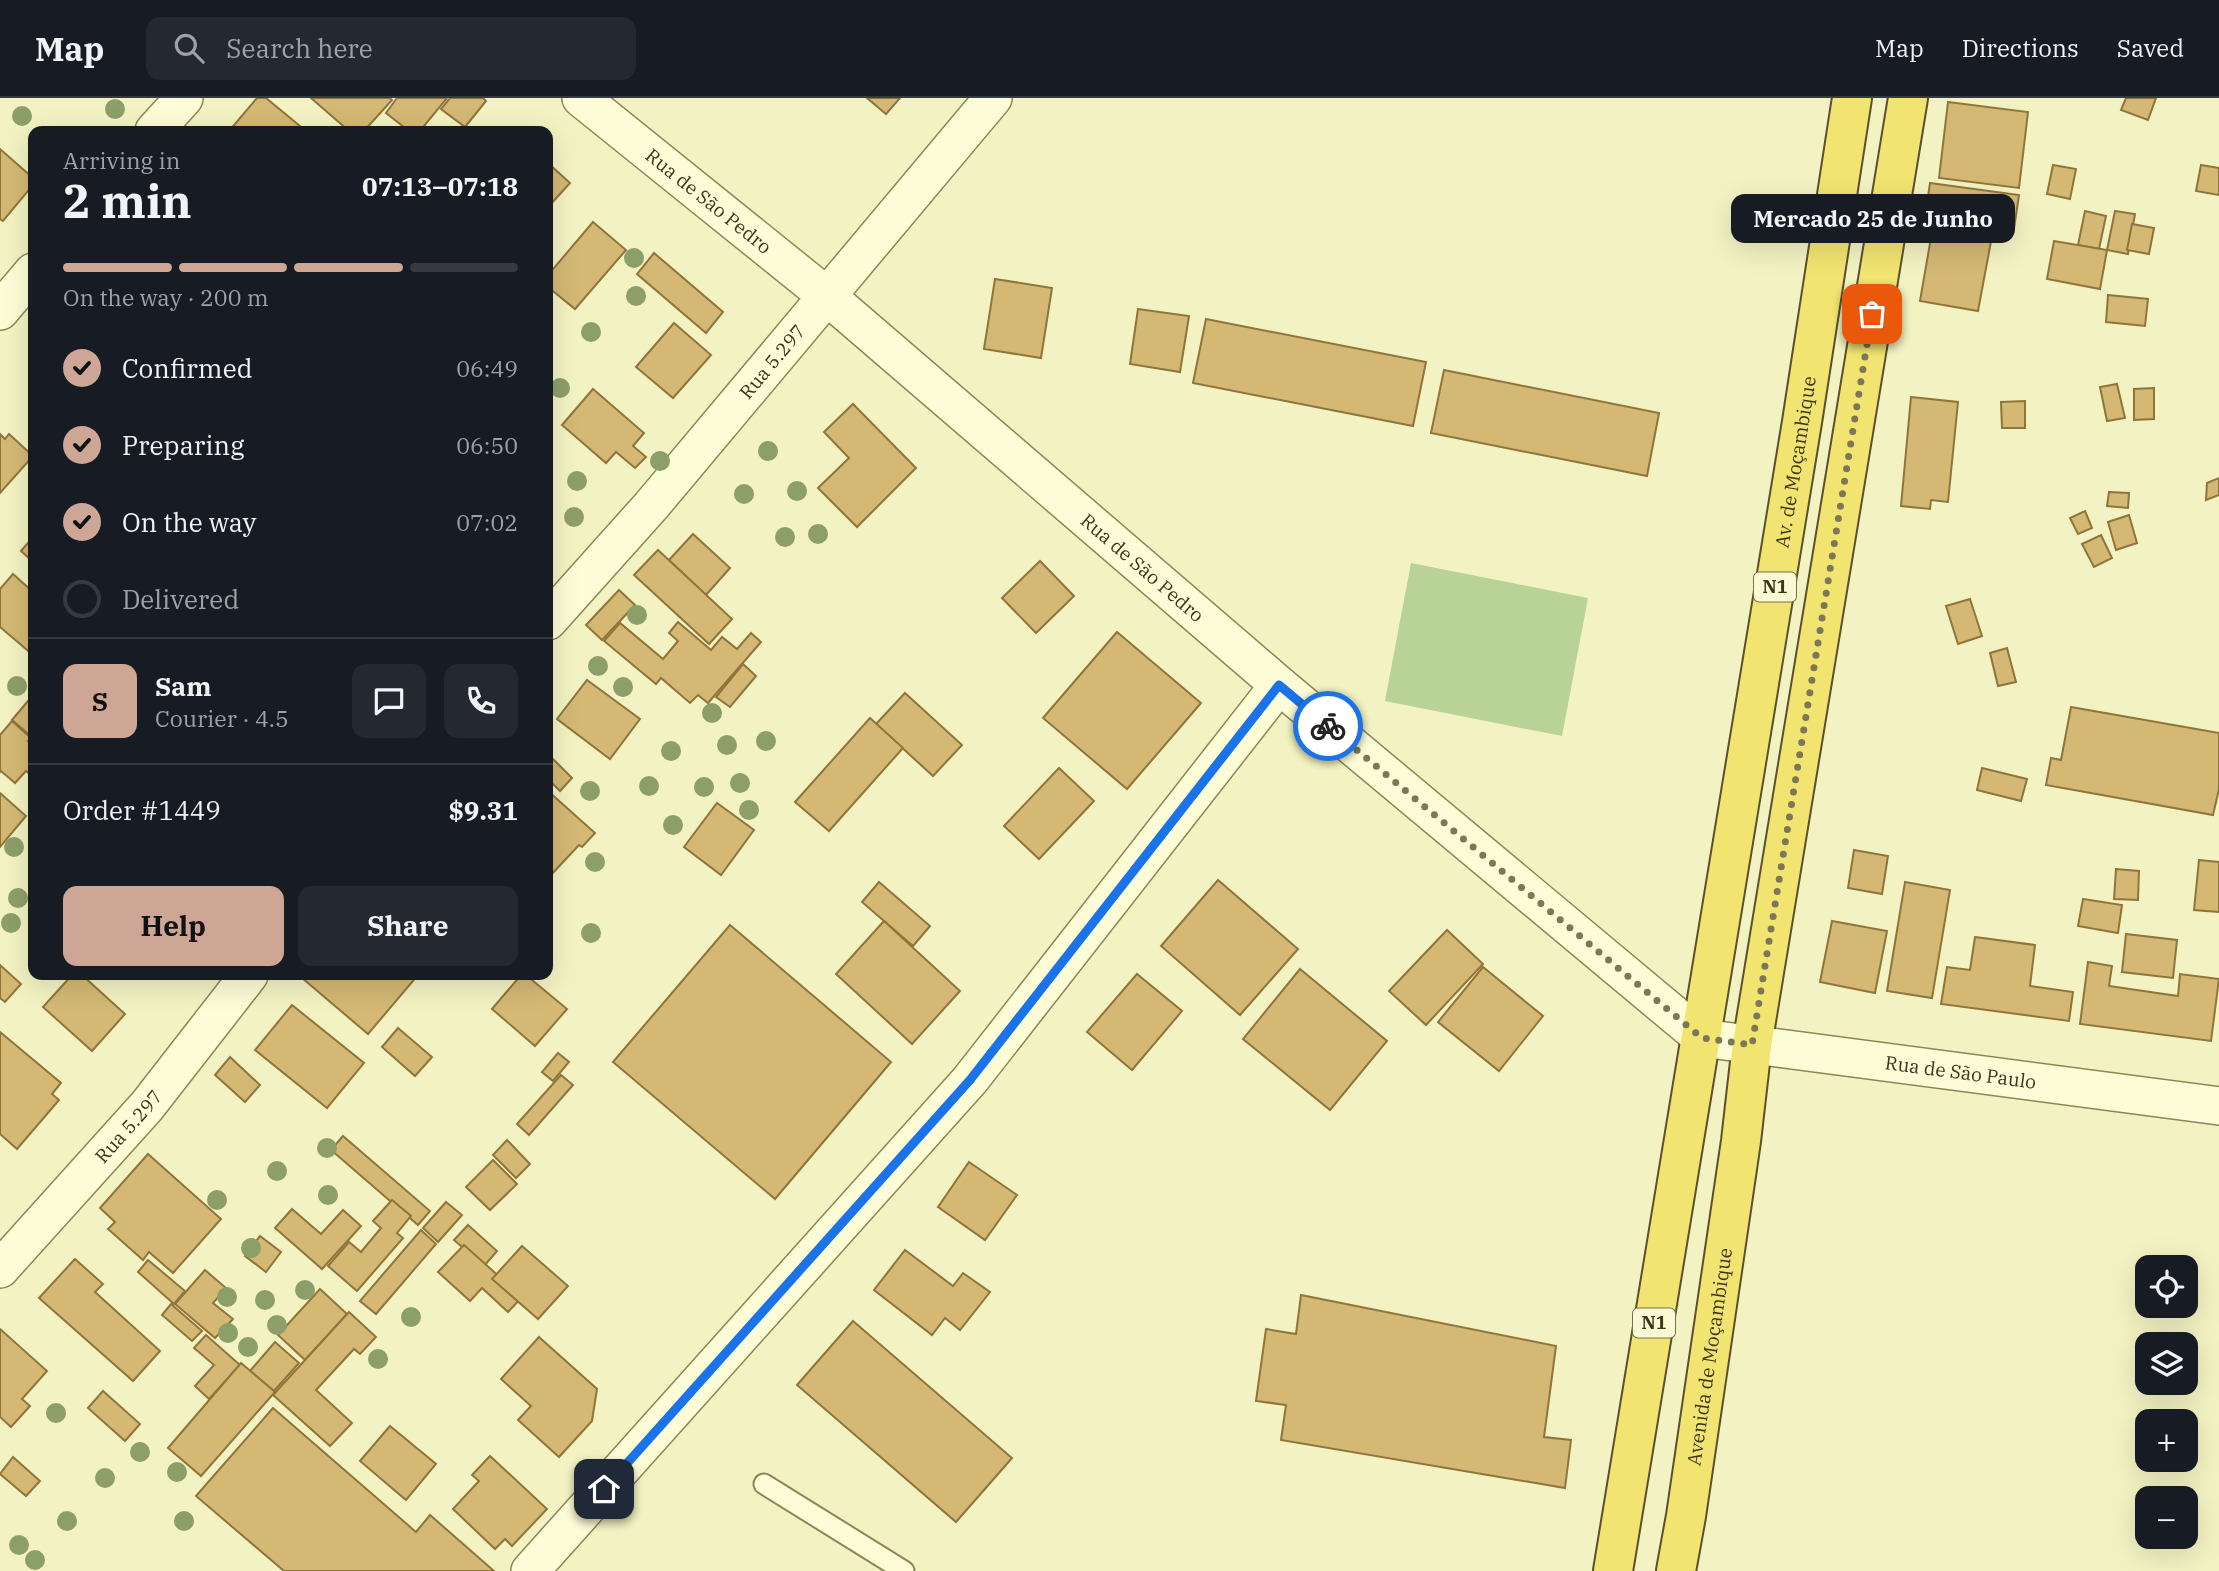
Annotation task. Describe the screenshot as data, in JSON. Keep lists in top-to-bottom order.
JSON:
{
  "streets": {
    "highway": ["Av. de Moçambique", "N1", "Avenida de Moçambique"],
    "street": ["Rua de São Pedro", "Rua 5.297", "Rua de São Paulo"]
  },
  "crossings": [
    ["Rua de São Pedro", "Rua 5.297"],
    ["Rua de São Pedro", "Av. de Moçambique"],
    ["Rua de São Pedro", "Rua de São Paulo"],
    ["Av. de Moçambique", "Rua de São Paulo"],
    ["N1", "Rua de São Paulo"],
    ["N1", "Avenida de Moçambique"],
    ["Rua de São Paulo", "Avenida de Moçambique"]
  ],
  "places": ["Mercado 25 de Junho"],
  "page": {
    "header": "Map",
    "search": "Search here",
    "nav": ["Map", "Directions", "Saved"],
    "heading": ["2 min", "Arriving in", "07:13–07:18"],
    "panel": [
      "Sam",
      "Courier · 4.5",
      "Order #1449",
      "$9.31"
    ],
    "bubble": "Mercado 25 de Junho",
    "bar": "On the way · 200 m",
    "list": [
      ["Confirmed", "06:49"],
      ["Preparing", "06:50"],
      ["On the way", "07:02"],
      "Delivered"
    ],
    "round": "S",
    "buttons": ["Help", "Share"],
    "map_buttons": ["+", "−"]
  }
}
